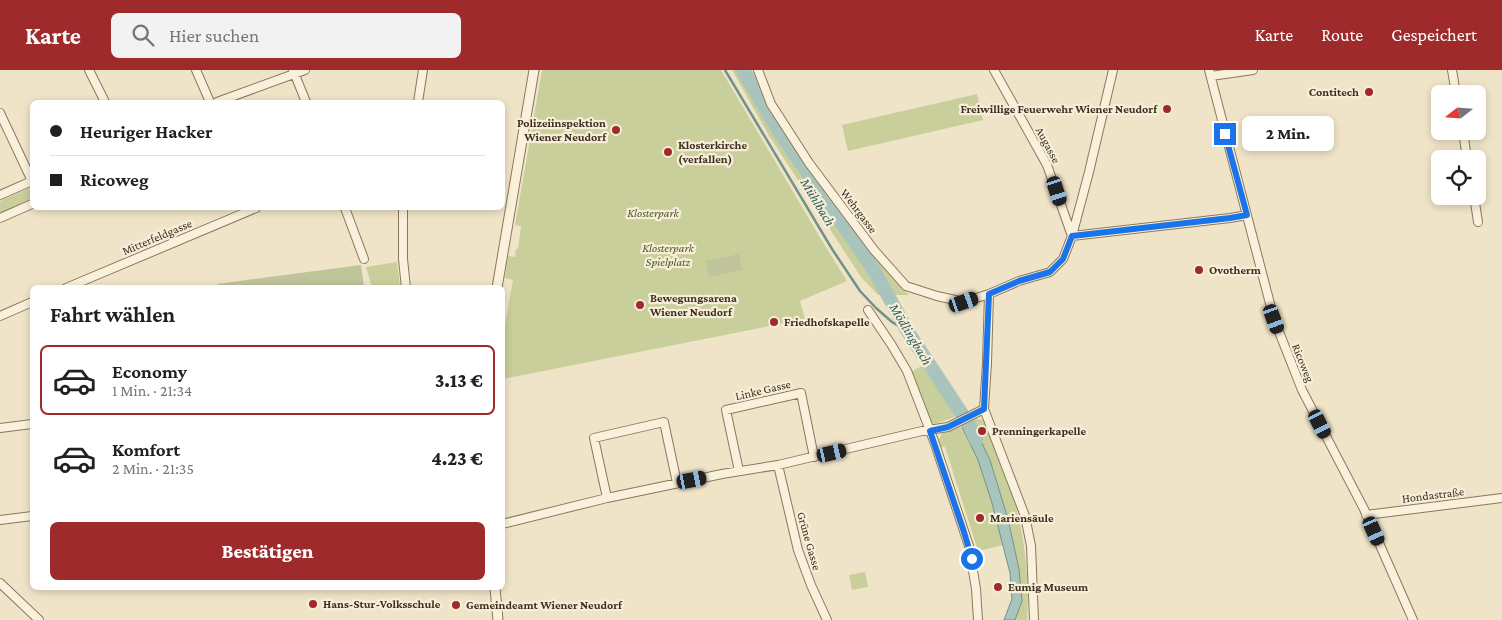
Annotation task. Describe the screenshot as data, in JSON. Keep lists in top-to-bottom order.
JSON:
{
  "streets": {
    "street": [
      "Augasse",
      "Wehrgasse",
      "Mitterfeldgasse",
      "Ricoweg",
      "Linke Gasse",
      "Hondastraße",
      "Grüne Gasse"
    ]
  },
  "crossings": [
    ["Augasse", "Wehrgasse"],
    ["Ricoweg", "Hondastraße"]
  ],
  "water": ["Mühlbach", "Mödlingbach"],
  "parks": ["Klosterpark", "Klosterpark Spielplatz"],
  "places": [
    "Contitech",
    "Freiwillige Feuerwehr Wiener Neudorf",
    "Polizeiinspektion Wiener Neudorf",
    "Klosterkirche (verfallen)",
    "Ovotherm",
    "Bewegungsarena Wiener Neudorf",
    "Friedhofskapelle",
    "Prenningerkapelle",
    "Mariensäule",
    "Eumig Museum",
    "Hans-Stur-Volksschule",
    "Gemeindeamt Wiener Neudorf"
  ],
  "north": "left",
  "page": {
    "header": "Karte",
    "search": "Hier suchen",
    "nav": ["Karte", "Route", "Gespeichert"],
    "banner": ["Heuriger Hacker", "Ricoweg"],
    "bubble": "2 Min.",
    "heading": "Fahrt wählen",
    "list": [
      {
        "name": "Economy",
        "note": "1 Min. · 21:34",
        "value": "3.13 €"
      },
      {
        "name": "Komfort",
        "note": "2 Min. · 21:35",
        "value": "4.23 €"
      }
    ],
    "buttons": "Bestätigen"
  }
}
